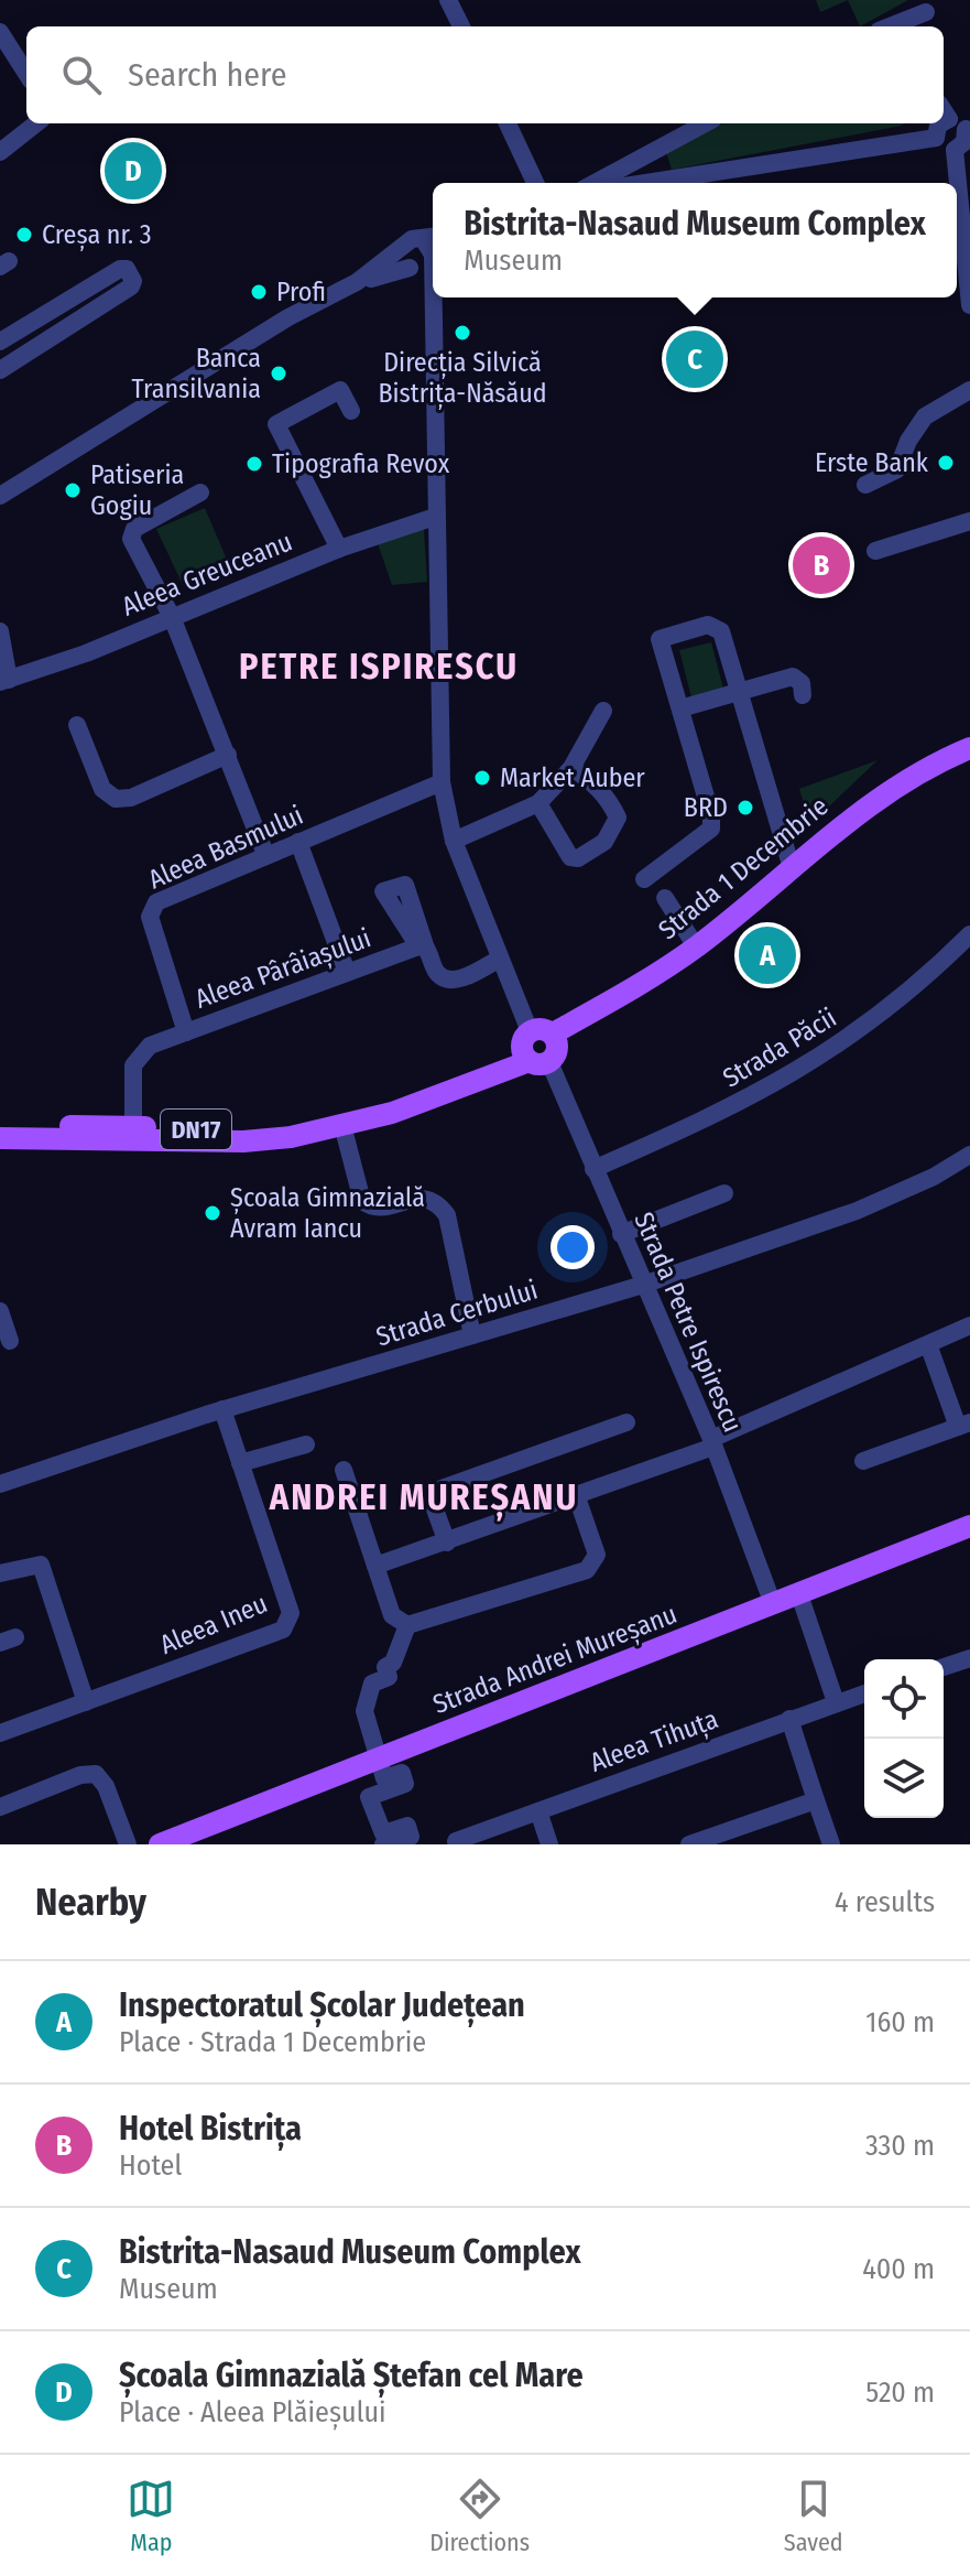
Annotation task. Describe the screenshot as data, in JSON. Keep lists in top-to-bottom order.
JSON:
{
  "streets": {
    "main road": ["Strada 1 Decembrie", "DN17", "Strada Andrei Mureșanu"],
    "street": [
      "Aleea Greuceanu",
      "Aleea Basmului",
      "Aleea Pârâiașului",
      "Strada Păcii",
      "Strada Cerbului",
      "Strada Petre Ispirescu",
      "Aleea Ineu",
      "Aleea Tihuța"
    ]
  },
  "crossings": [
    ["Aleea Greuceanu", "Strada Petre Ispirescu"],
    ["Aleea Basmului", "Aleea Pârâiașului"],
    ["Aleea Basmului", "Strada Petre Ispirescu"],
    ["Strada 1 Decembrie", "Aleea Pârâiașului"],
    ["Strada 1 Decembrie", "Strada Petre Ispirescu"],
    ["Aleea Pârâiașului", "Strada Petre Ispirescu"],
    ["Strada Păcii", "Strada Petre Ispirescu"],
    ["Strada Cerbului", "Strada Petre Ispirescu"],
    ["Strada Cerbului", "Aleea Ineu"],
    ["Strada Petre Ispirescu", "Strada Andrei Mureșanu"]
  ],
  "districts": ["PETRE ISPIRESCU", "ANDREI MUREȘANU"],
  "places": [
    "Creșa nr. 3",
    "Profi",
    "Direcția Silvică Bistrița-Năsăud",
    "Banca Transilvania",
    "Erste Bank",
    "Tipografia Revox",
    "Patiseria Gogiu",
    "Market Auber",
    "BRD",
    "Școala Gimnazială Avram Iancu"
  ],
  "page": {
    "search": "Search here",
    "pins": [
      "D",
      "C",
      "B",
      "A"
    ],
    "popup": ["Bistrita-Nasaud Museum Complex", "Museum"],
    "heading": ["Nearby", "4 results"],
    "list": [
      {
        "mark": "A",
        "name": "Inspectoratul Școlar Județean",
        "note": "Place · Strada 1 Decembrie",
        "value": "160 m"
      },
      {
        "mark": "B",
        "name": "Hotel Bistrița",
        "note": "Hotel",
        "value": "330 m"
      },
      {
        "mark": "C",
        "name": "Bistrita-Nasaud Museum Complex",
        "note": "Museum",
        "value": "400 m"
      },
      {
        "mark": "D",
        "name": "Școala Gimnazială Ștefan cel Mare",
        "note": "Place · Aleea Plăieșului",
        "value": "520 m"
      }
    ],
    "nav": ["Map", "Directions", "Saved"]
  }
}
